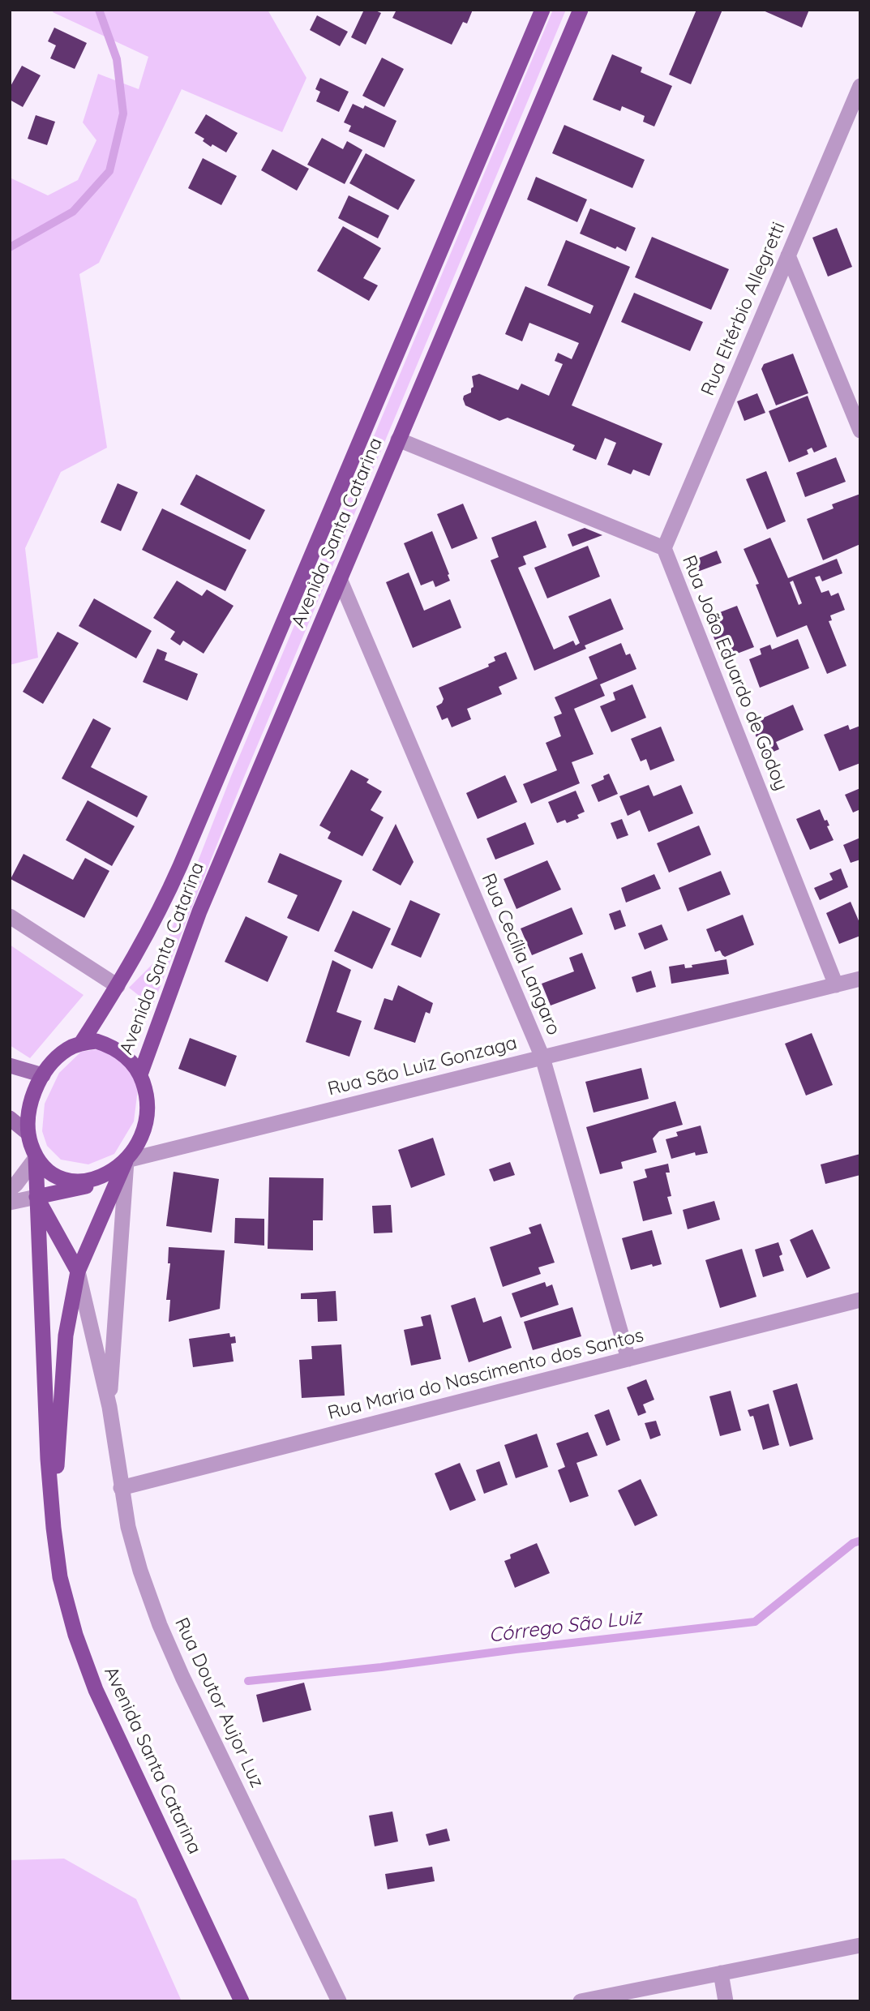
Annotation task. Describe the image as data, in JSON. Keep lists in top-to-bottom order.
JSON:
{
  "streets": {
    "main road": ["Avenida Santa Catarina"],
    "street": [
      "Rua Eltérbio Allegretti",
      "Rua João Eduardo de Godoy",
      "Rua Cecília Langaro",
      "Rua São Luiz Gonzaga",
      "Rua Maria do Nascimento dos Santos",
      "Rua Doutor Aujor Luz"
    ]
  },
  "crossings": [
    ["Rua Eltérbio Allegretti", "Rua João Eduardo de Godoy"],
    ["Avenida Santa Catarina", "Rua João Eduardo de Godoy"],
    ["Avenida Santa Catarina", "Rua Cecília Langaro"],
    ["Avenida Santa Catarina", "Rua São Luiz Gonzaga"],
    ["Avenida Santa Catarina", "Rua Doutor Aujor Luz"],
    ["Rua João Eduardo de Godoy", "Rua São Luiz Gonzaga"],
    ["Rua Cecília Langaro", "Rua São Luiz Gonzaga"],
    ["Rua Cecília Langaro", "Rua Maria do Nascimento dos Santos"],
    ["Rua São Luiz Gonzaga", "Rua Doutor Aujor Luz"],
    ["Rua Maria do Nascimento dos Santos", "Rua Doutor Aujor Luz"]
  ],
  "water": ["Córrego São Luiz"]
}
